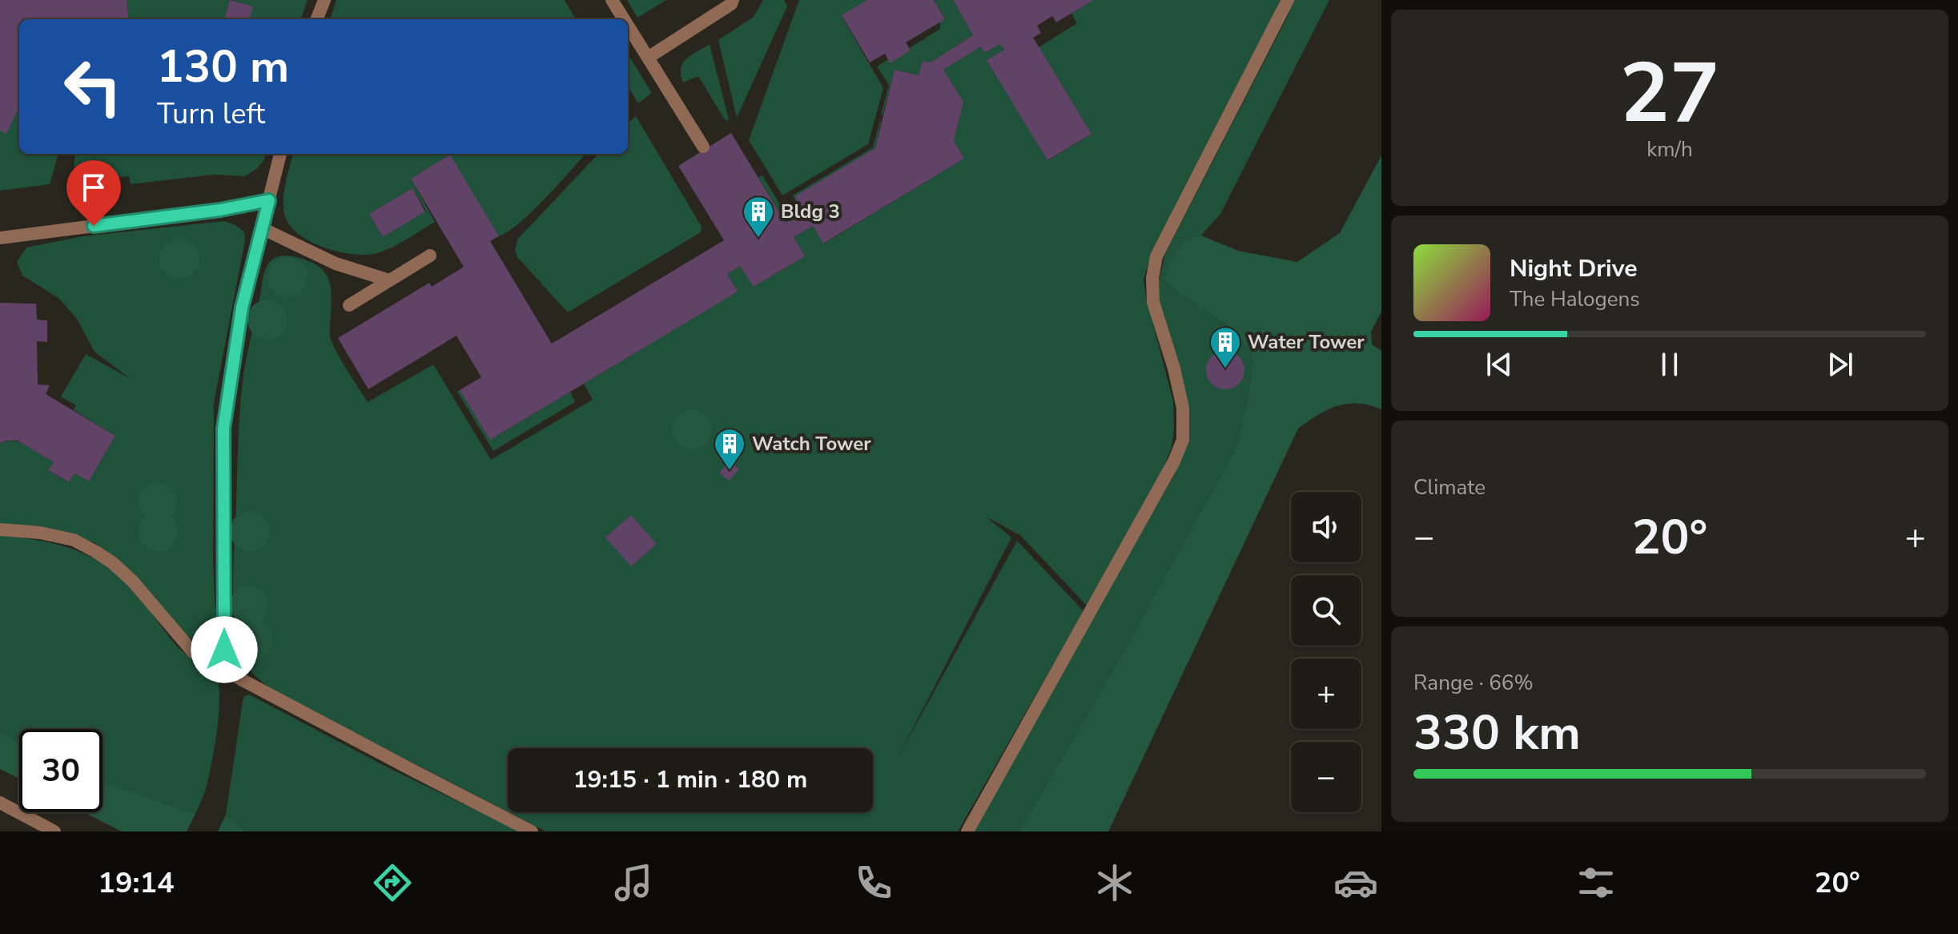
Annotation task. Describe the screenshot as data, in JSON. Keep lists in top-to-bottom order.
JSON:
{
  "places": {
    "building": ["Bldg 3", "Water Tower", "Watch Tower"]
  },
  "page": {
    "tile": [
      ["27", "km/h"],
      "Climate",
      ["Range · 66%", "330 km"]
    ],
    "turn": ["130 m", "Turn left"],
    "song": ["Night Drive", "The Halogens"],
    "map_buttons": ["+", "−"],
    "heat": ["−", "20°", "+"],
    "limit": "30",
    "trip": "19:15 · 1 min · 180 m",
    "tabs": ["19:14", "20°"]
  }
}
